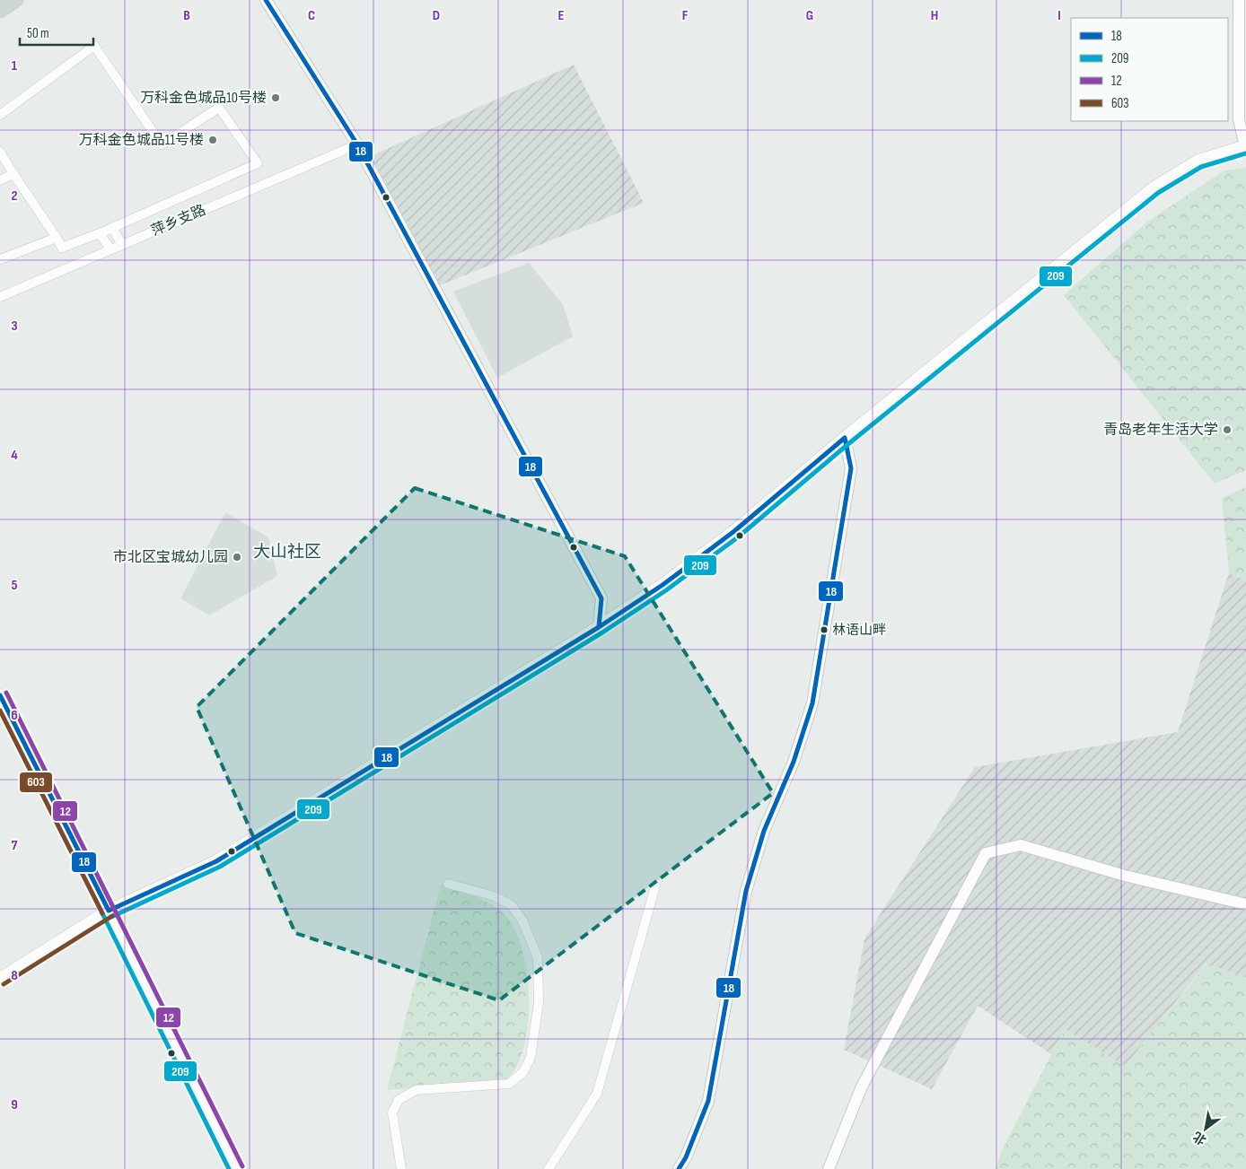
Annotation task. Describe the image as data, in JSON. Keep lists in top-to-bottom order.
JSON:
{
  "streets": {
    "street": ["萍乡支路"]
  },
  "districts": ["大山社区"],
  "places": [
    "万科金色城品10号楼",
    "万科金色城品11号楼",
    "青岛老年生活大学",
    "市北区宝城幼儿园",
    "林语山畔"
  ],
  "lines": [
    "transit line 18",
    "transit line 209",
    "transit line 12",
    "transit line 603"
  ],
  "legend": [
    "18",
    "209",
    "12",
    "603"
  ],
  "scale_bar": "50 m",
  "north": "bottom left",
  "grid": {
    "columns": [
      "B",
      "C",
      "D",
      "E",
      "F",
      "G",
      "H",
      "I"
    ],
    "rows": [
      "1",
      "2",
      "3",
      "4",
      "5",
      "6",
      "7",
      "8",
      "9"
    ]
  }
}
